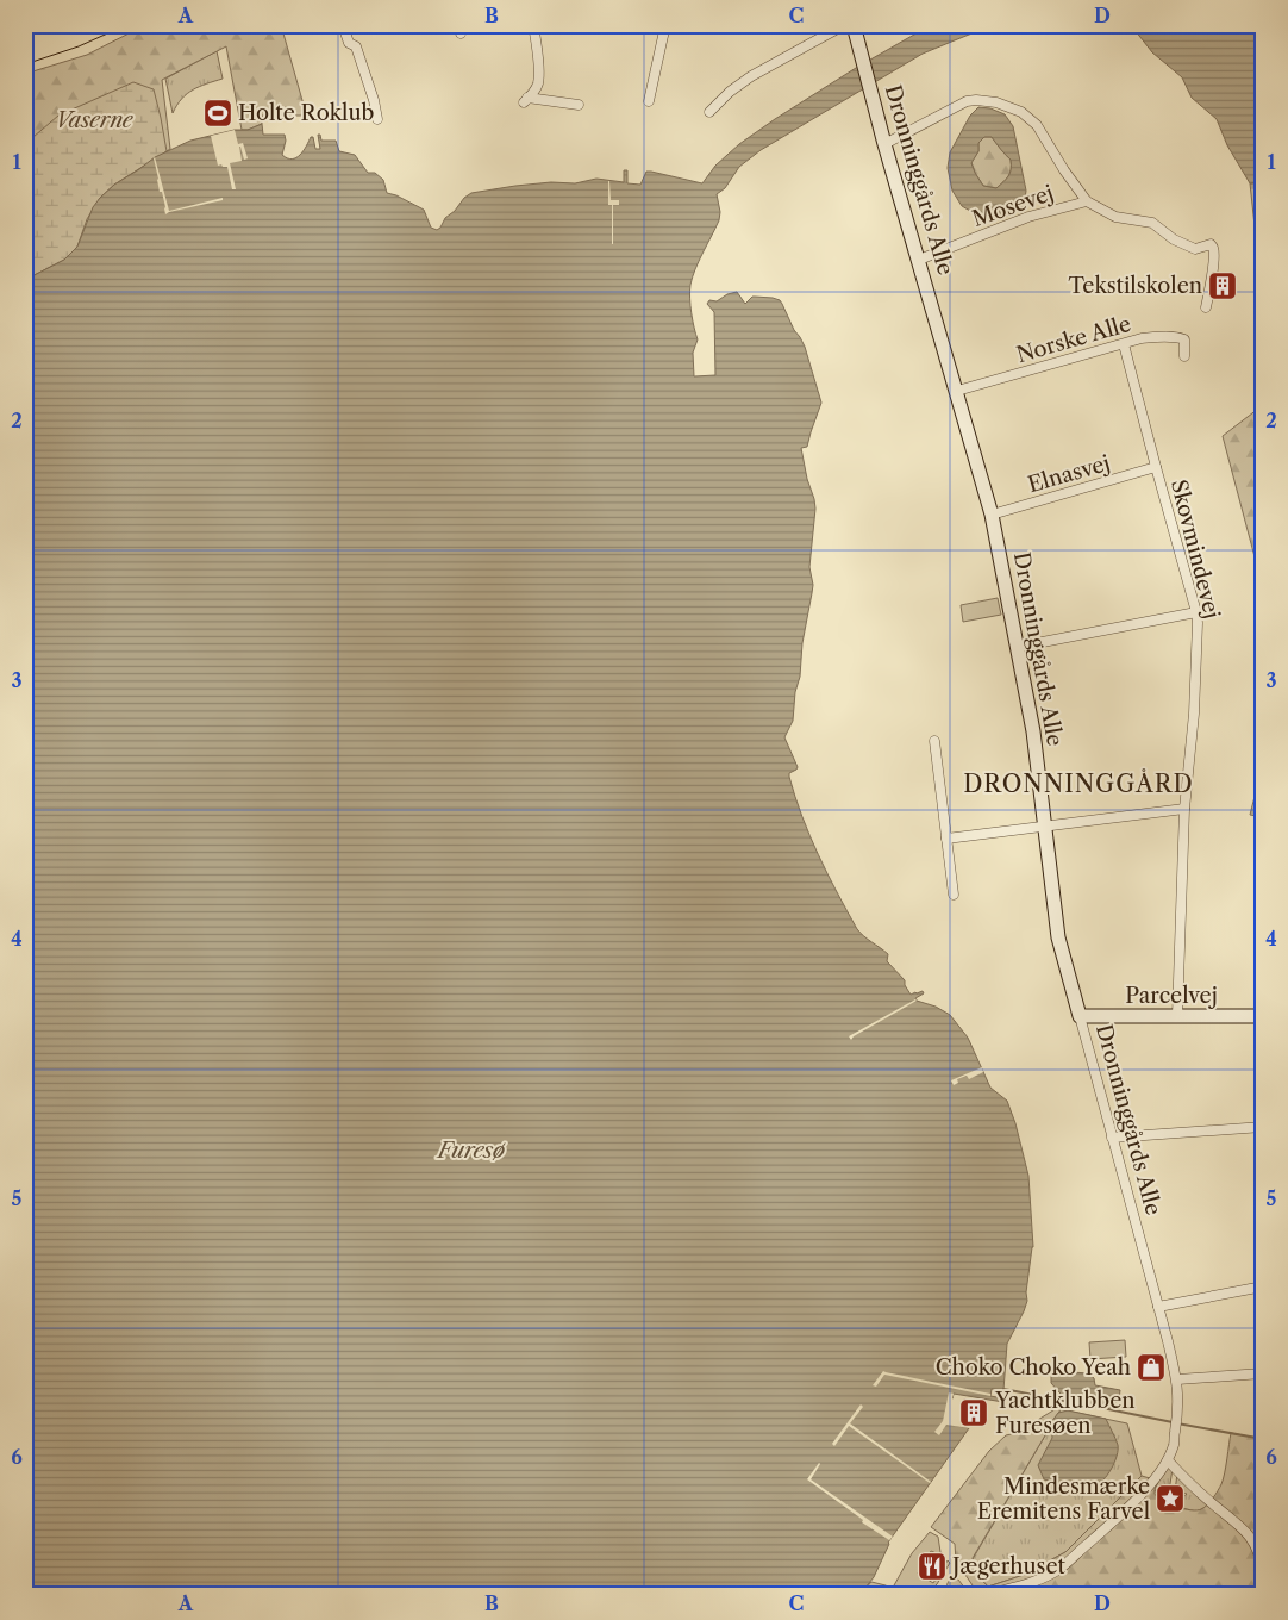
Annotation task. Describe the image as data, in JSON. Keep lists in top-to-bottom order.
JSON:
{
  "streets": {
    "street": [
      "Dronninggårds Alle",
      "Mosevej",
      "Norske Alle",
      "Elnasvej",
      "Skovmindevej",
      "Parcelvej"
    ]
  },
  "crossings": [
    ["Dronninggårds Alle", "Mosevej"],
    ["Dronninggårds Alle", "Norske Alle"],
    ["Dronninggårds Alle", "Elnasvej"],
    ["Dronninggårds Alle", "Parcelvej"],
    ["Norske Alle", "Skovmindevej"],
    ["Elnasvej", "Skovmindevej"],
    ["Skovmindevej", "Parcelvej"]
  ],
  "districts": ["DRONNINGGÅRD"],
  "water": ["Furesø"],
  "parks": ["Vaserne"],
  "places": {
    "sports": ["Holte Roklub"],
    "building": ["Tekstilskolen", "Yachtklubben Furesøen"],
    "shop": ["Choko Choko Yeah"],
    "place": ["Mindesmærke Eremitens Farvel"],
    "restaurant": ["Jægerhuset"]
  },
  "grid": {
    "columns": [
      "A",
      "B",
      "C",
      "D"
    ],
    "rows": [
      "1",
      "2",
      "3",
      "4",
      "5",
      "6"
    ]
  }
}
